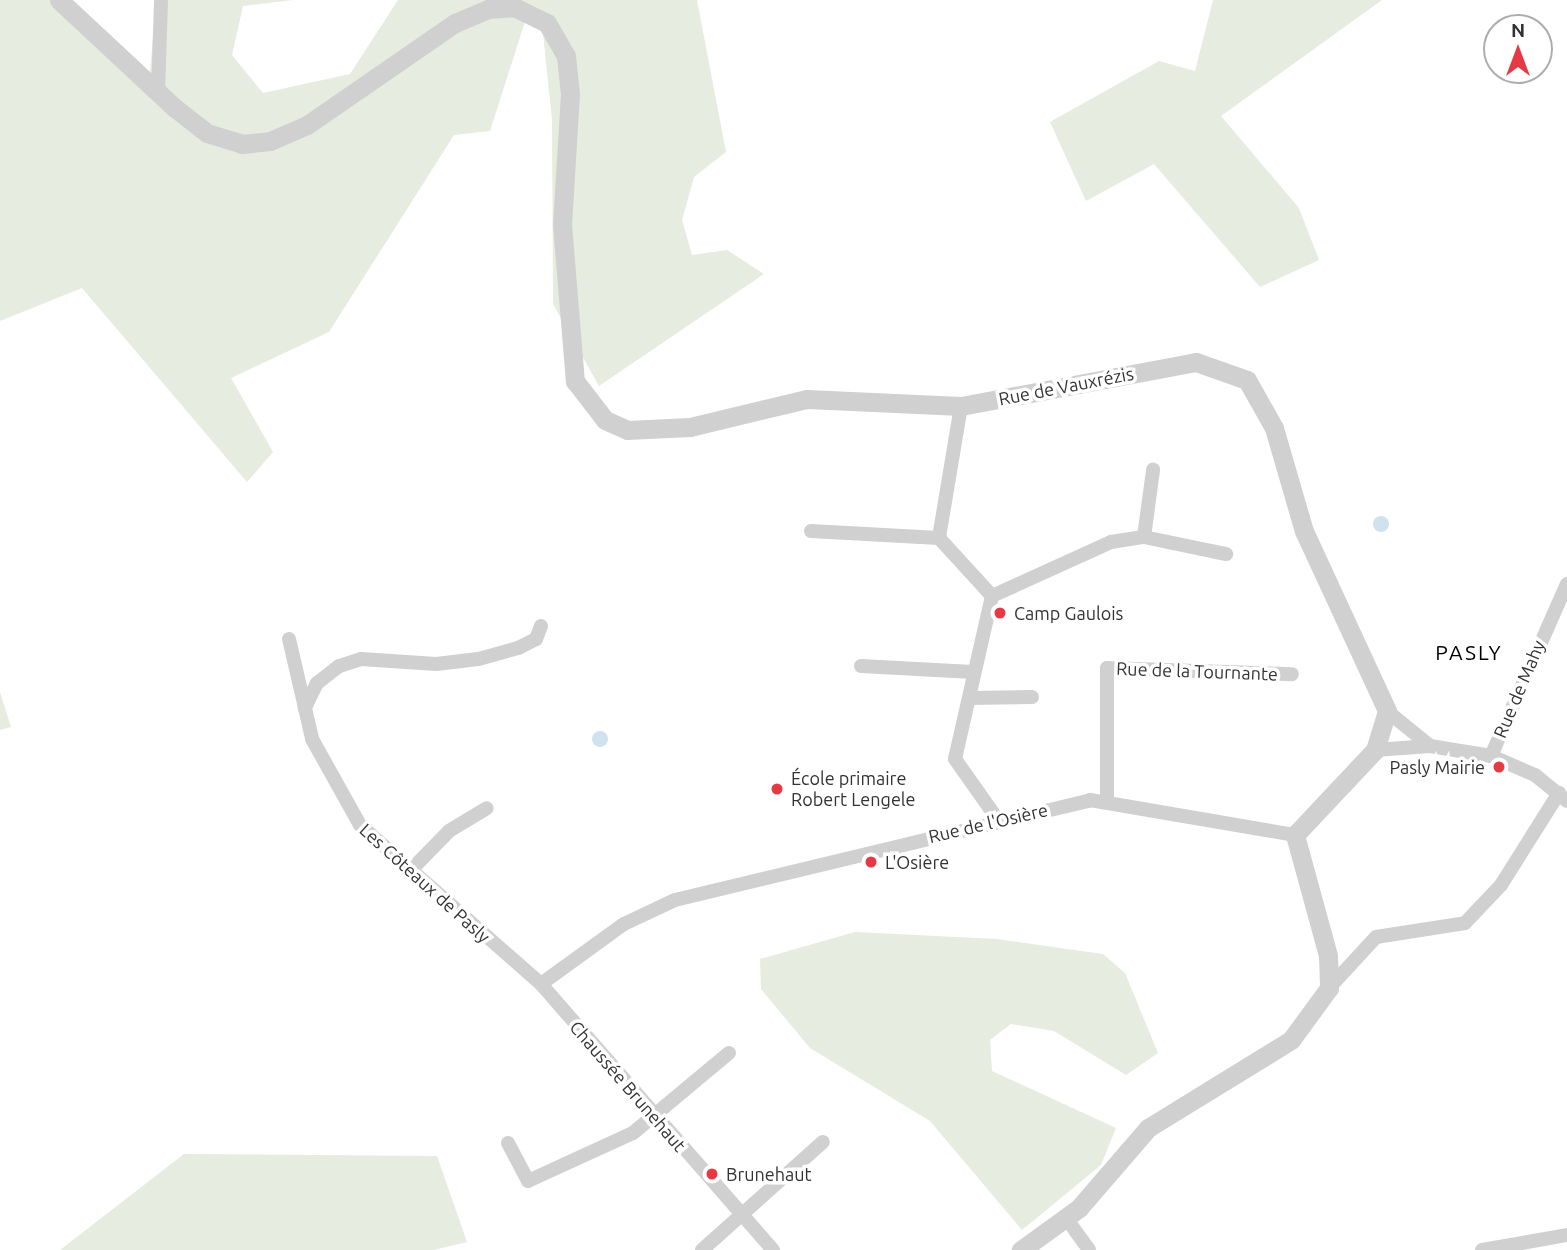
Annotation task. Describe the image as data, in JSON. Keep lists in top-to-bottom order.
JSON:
{
  "streets": {
    "street": [
      "Rue de Vauxrézis",
      "Rue de la Tournante",
      "Rue de Mahy",
      "Rue de l'Osière",
      "Les Côteaux de Pasly",
      "Chaussée Brunehaut"
    ]
  },
  "crossings": [
    ["Rue de la Tournante", "Rue de l'Osière"],
    ["Rue de l'Osière", "Les Côteaux de Pasly"],
    ["Rue de l'Osière", "Chaussée Brunehaut"],
    ["Les Côteaux de Pasly", "Chaussée Brunehaut"]
  ],
  "districts": ["PASLY"],
  "places": [
    "Camp Gaulois",
    "Pasly Mairie",
    "École primaire Robert Lengele",
    "L'Osière",
    "Brunehaut"
  ],
  "north": "top"
}
